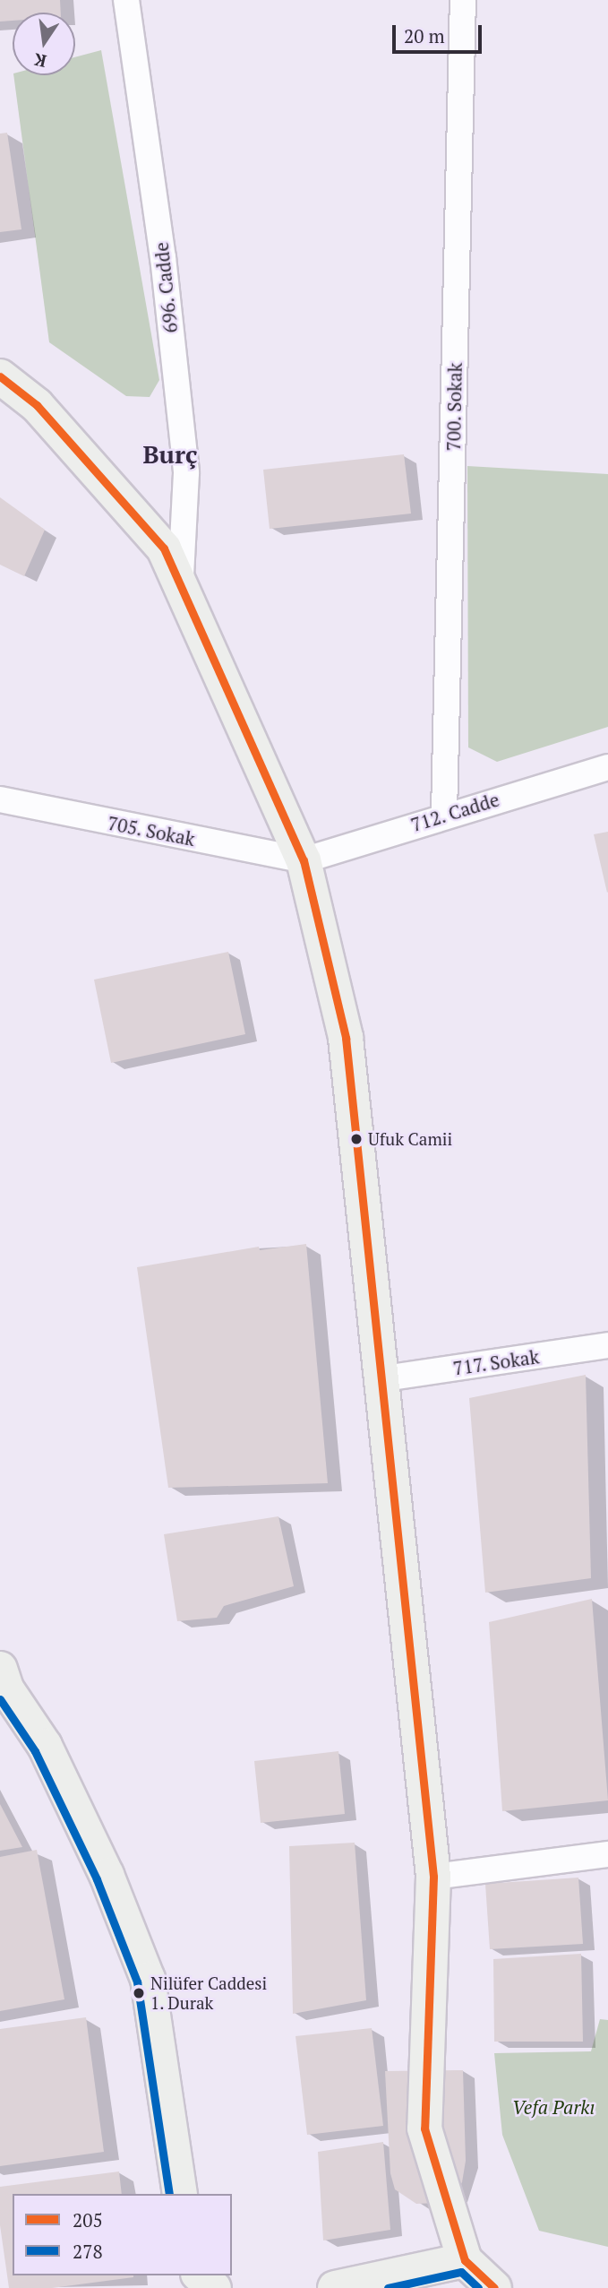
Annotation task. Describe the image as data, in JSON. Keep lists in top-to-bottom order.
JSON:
{
  "streets": {
    "street": [
      "696. Cadde",
      "700. Sokak",
      "712. Cadde",
      "705. Sokak",
      "717. Sokak"
    ]
  },
  "crossings": [
    ["700. Sokak", "712. Cadde"],
    ["712. Cadde", "705. Sokak"]
  ],
  "districts": ["Burç"],
  "parks": ["Vefa Parkı"],
  "places": ["Ufuk Camii", "Nilüfer Caddesi 1. Durak"],
  "lines": ["transit line 205", "transit line 278"],
  "legend": ["205", "278"],
  "scale_bar": "20 m",
  "north": "bottom"
}
